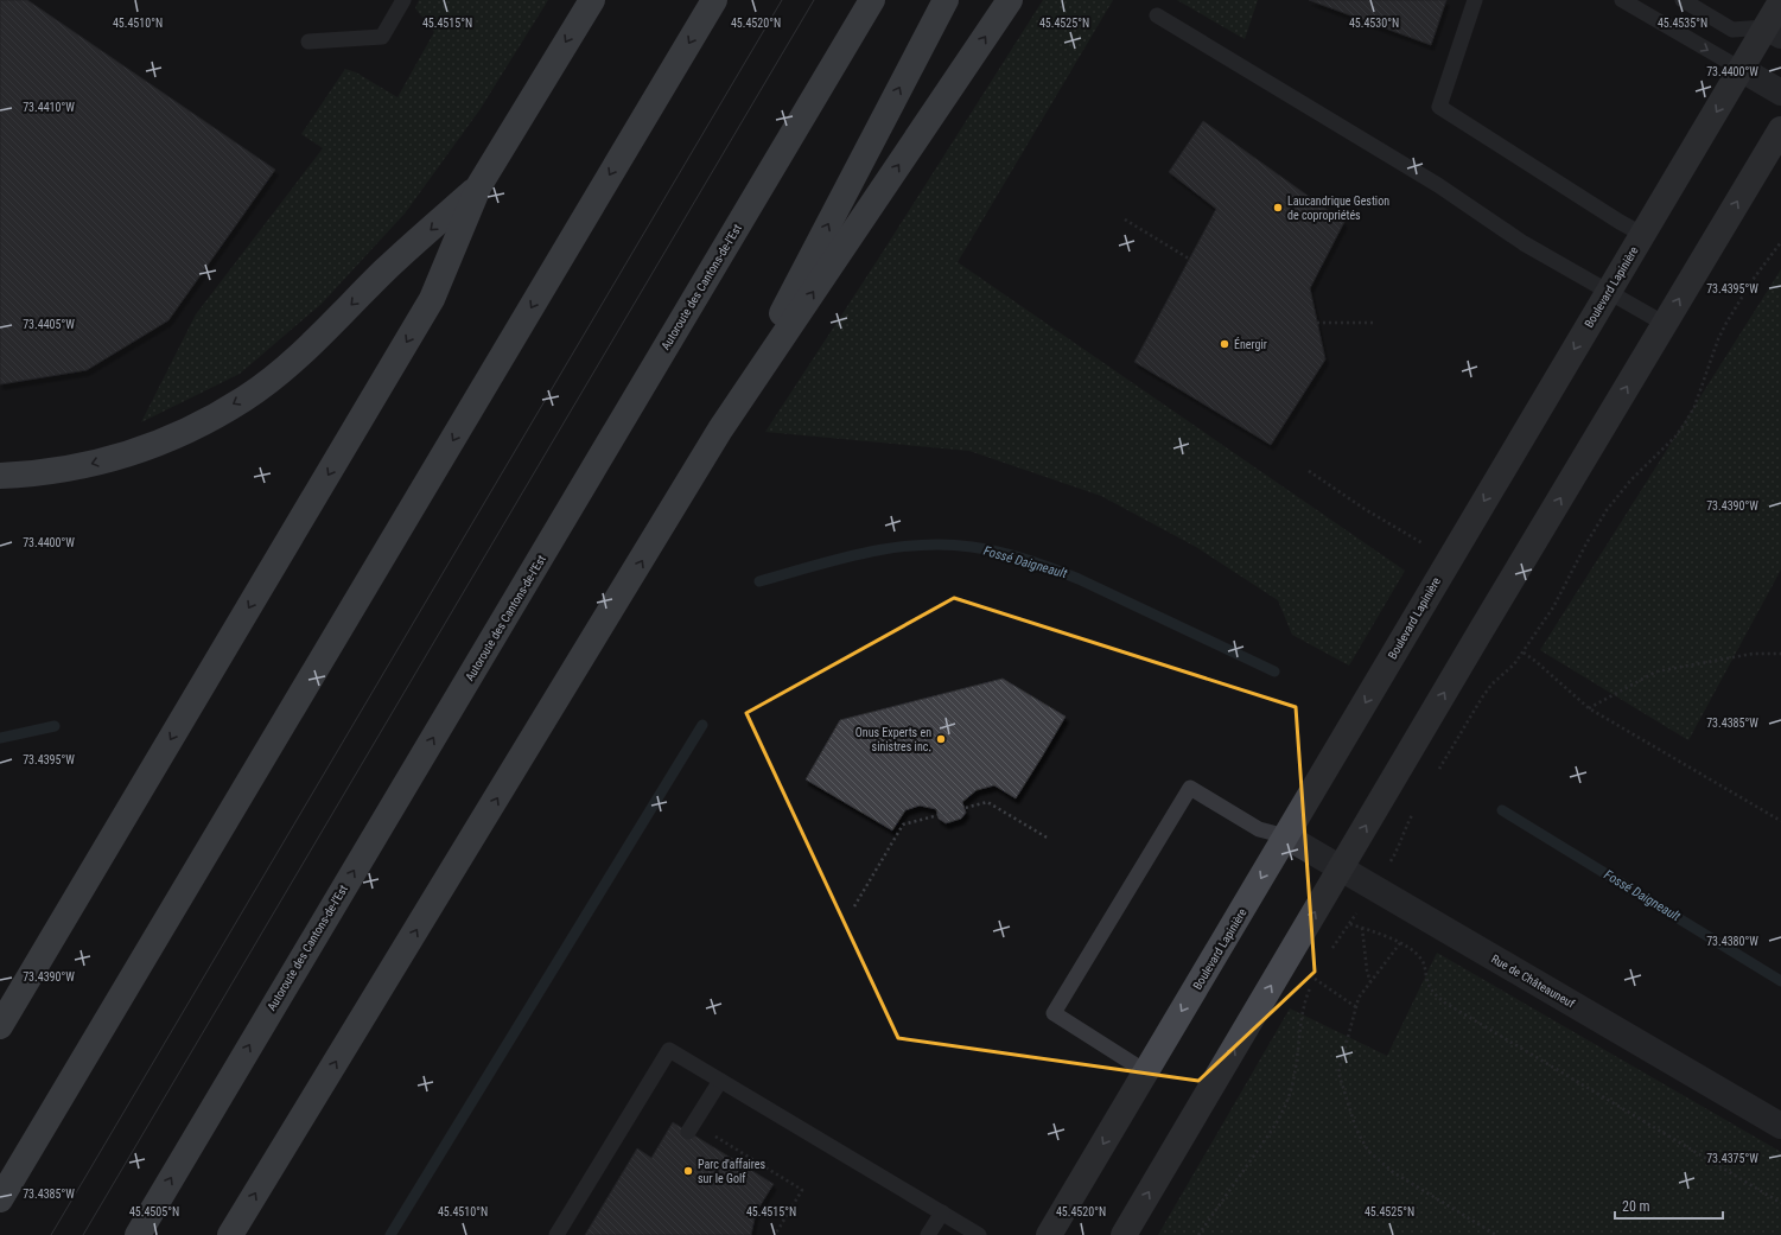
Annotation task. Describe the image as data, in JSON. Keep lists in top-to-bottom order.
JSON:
{
  "streets": {
    "highway": ["Autoroute des Cantons-de-l'Est"],
    "main road": ["Boulevard Lapinière"],
    "street": ["Rue de Châteauneuf"]
  },
  "crossings": [
    ["Boulevard Lapinière", "Rue de Châteauneuf"]
  ],
  "water": ["Fossé Daigneault"],
  "places": [
    "Laucandrique Gestion de copropriétés",
    "Énergir",
    "Onus Experts en sinistres inc.",
    "Parc d'affaires sur le Golf"
  ],
  "scale_bar": "20 m",
  "coordinates": [
    "45.4510°N",
    "45.4515°N",
    "45.4520°N",
    "45.4525°N",
    "45.4530°N",
    "45.4535°N",
    "73.4400°W",
    "73.4410°W",
    "73.4395°W",
    "73.4405°W",
    "73.4390°W",
    "73.4385°W",
    "73.4380°W",
    "73.4375°W",
    "45.4505°N"
  ]
}
